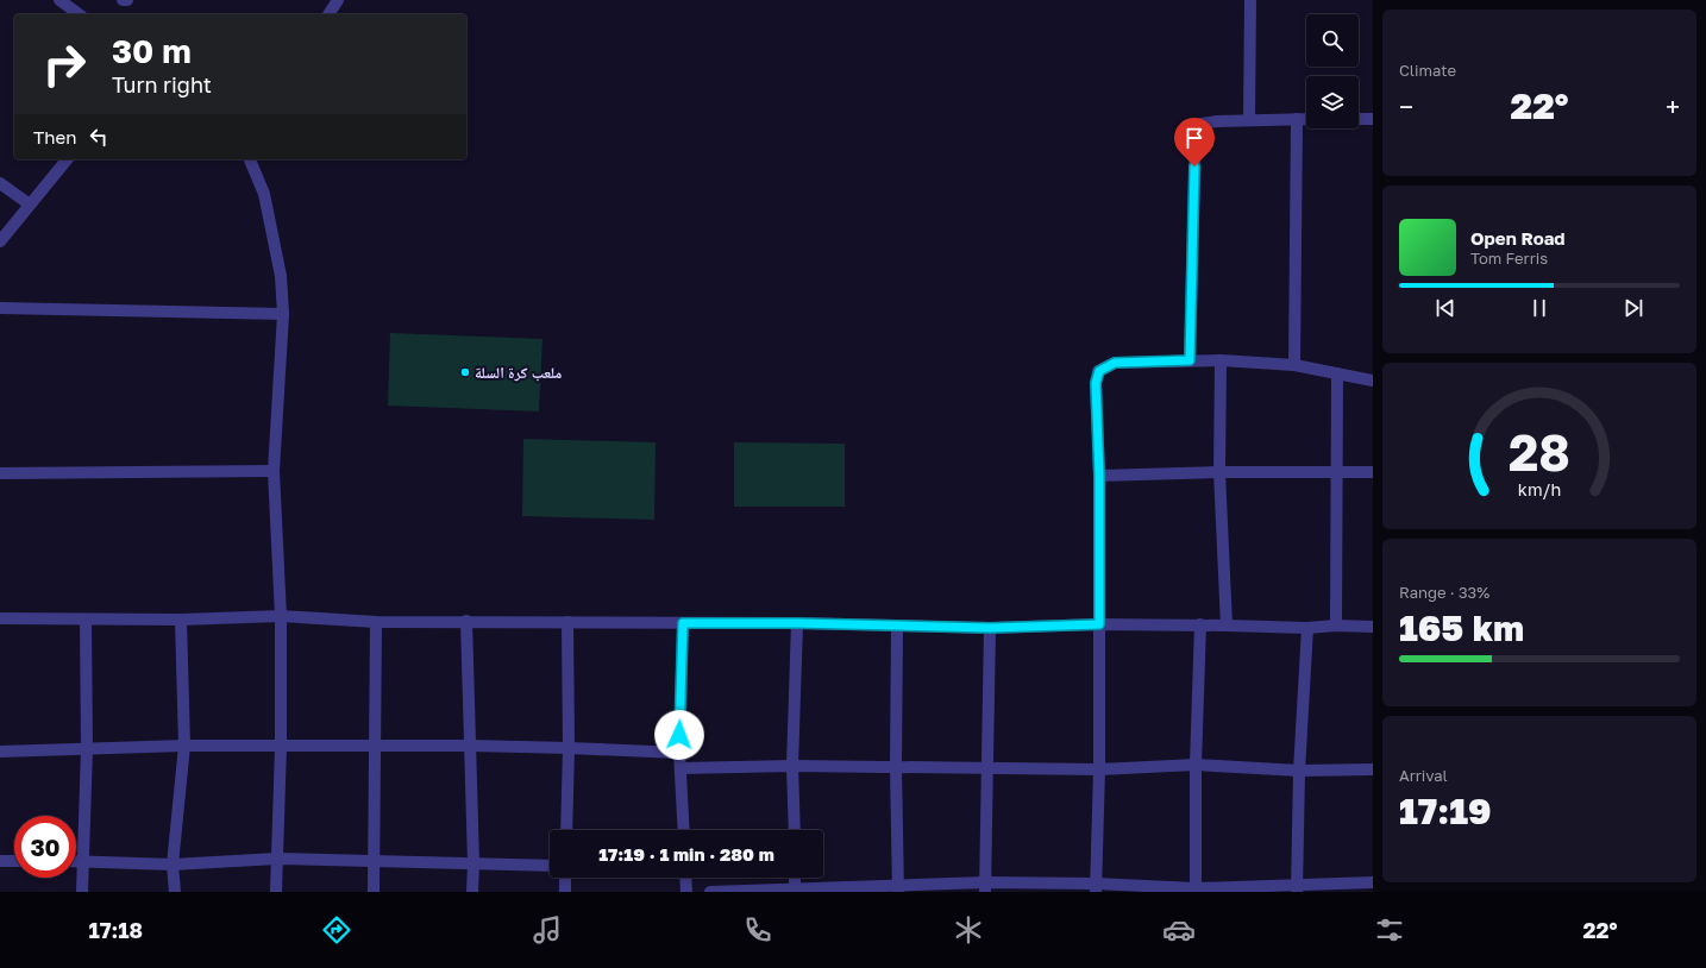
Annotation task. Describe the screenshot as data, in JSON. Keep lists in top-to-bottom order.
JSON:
{
  "places": ["ملعب كرة السلة"],
  "page": {
    "tile": [
      "Climate",
      ["Range · 33%", "165 km"],
      ["Arrival", "17:19"]
    ],
    "turn": ["30 m", "Turn right"],
    "heat": ["−", "22°", "+"],
    "then": "Then",
    "song": ["Open Road", "Tom Ferris"],
    "limit": "30",
    "trip": "17:19 · 1 min · 280 m",
    "tabs": ["17:18", "22°"],
    "gauge": ["28", "km/h"]
  }
}
